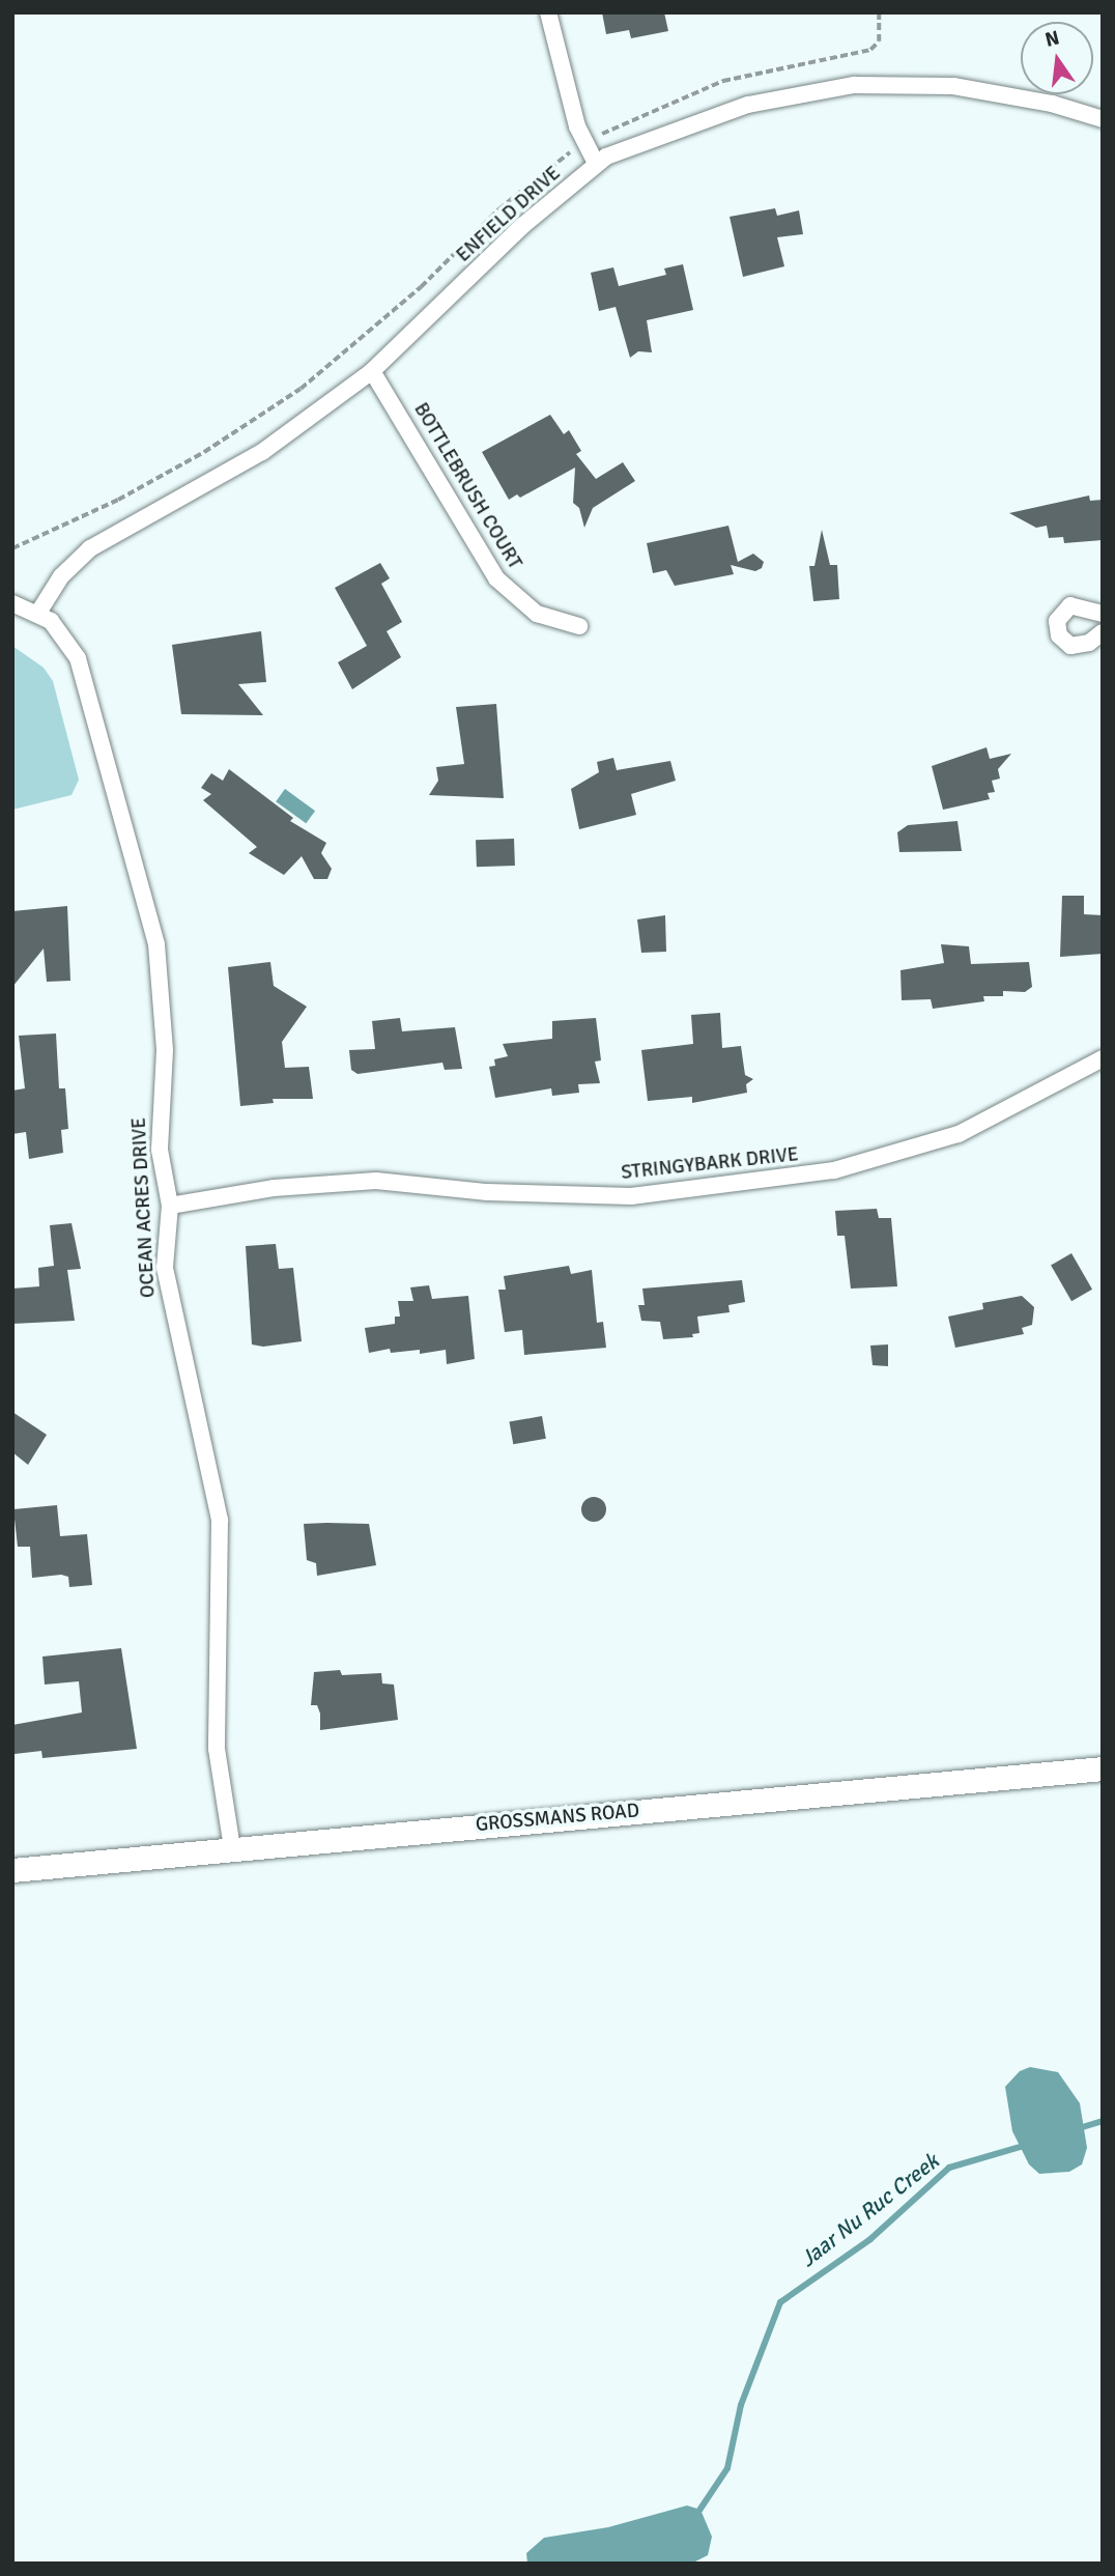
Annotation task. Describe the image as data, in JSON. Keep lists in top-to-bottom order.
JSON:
{
  "streets": {
    "street": [
      "ENFIELD DRIVE",
      "BOTTLEBRUSH COURT",
      "STRINGYBARK DRIVE",
      "OCEAN ACRES DRIVE",
      "GROSSMANS ROAD"
    ]
  },
  "crossings": [
    ["ENFIELD DRIVE", "BOTTLEBRUSH COURT"],
    ["ENFIELD DRIVE", "OCEAN ACRES DRIVE"],
    ["STRINGYBARK DRIVE", "OCEAN ACRES DRIVE"],
    ["OCEAN ACRES DRIVE", "GROSSMANS ROAD"]
  ],
  "water": ["Jaar Nu Ruc Creek"],
  "north": "top"
}
